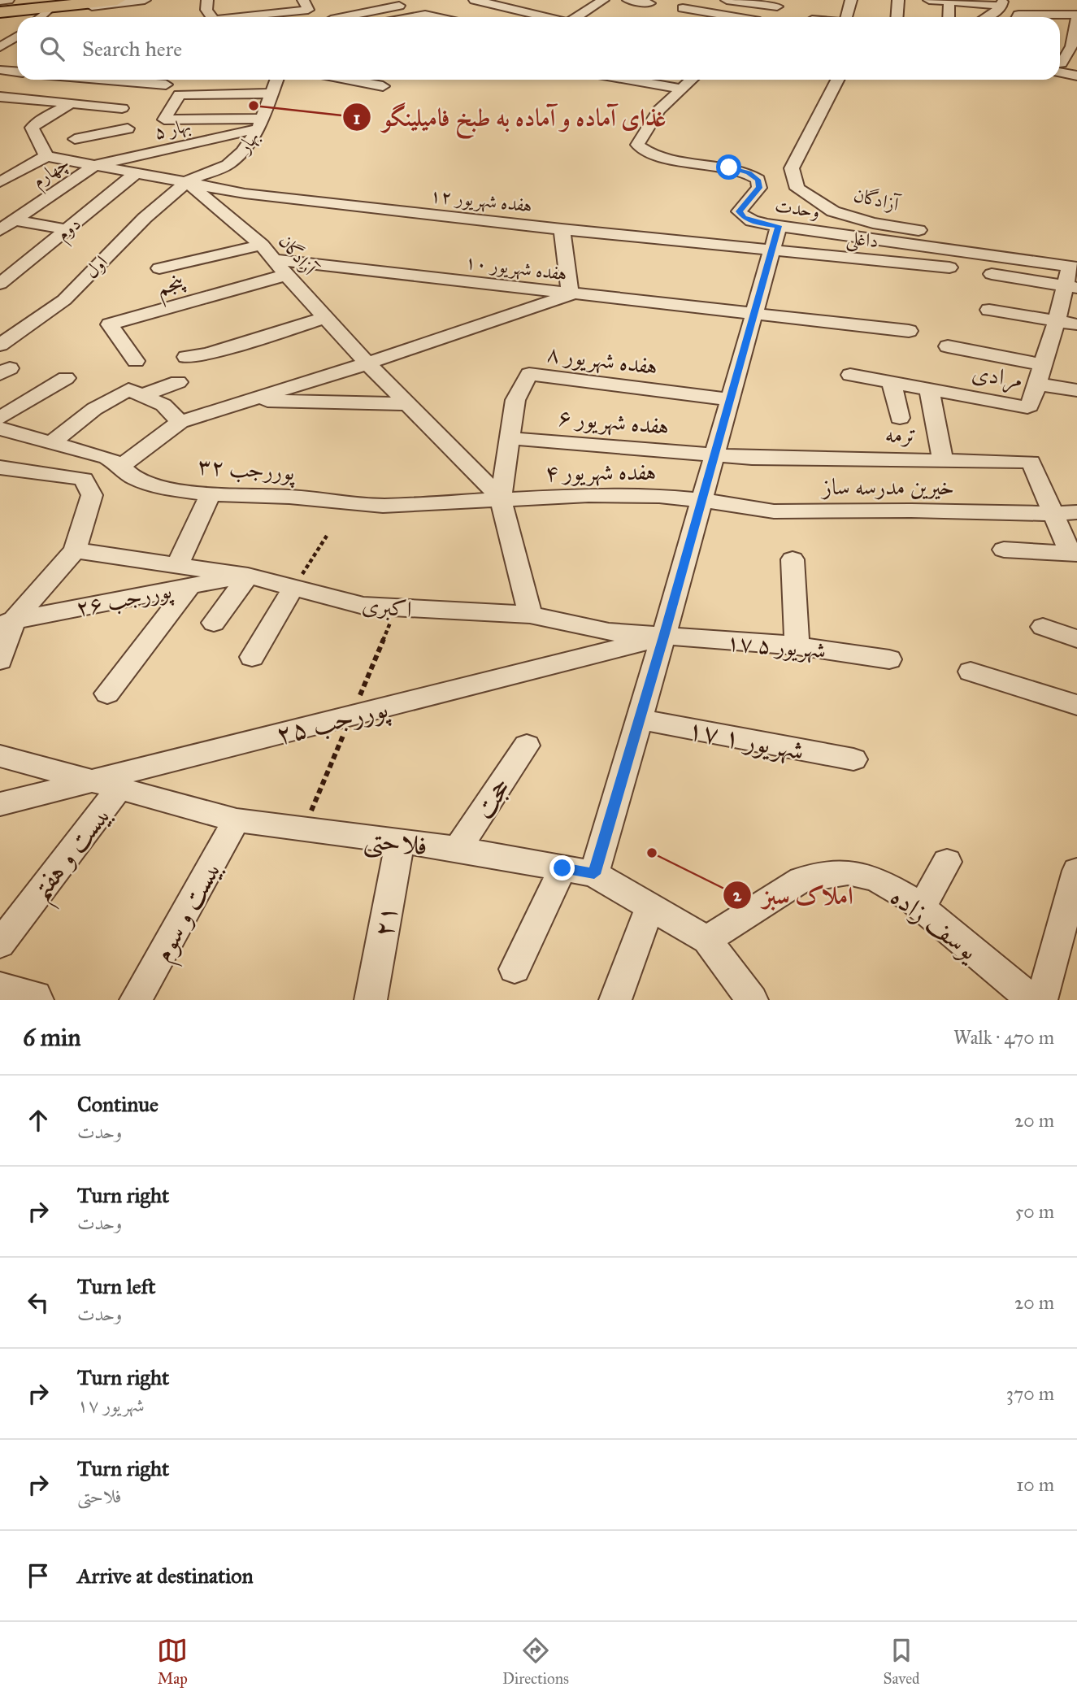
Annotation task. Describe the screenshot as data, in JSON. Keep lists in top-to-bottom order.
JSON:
{
  "streets": {
    "street": [
      "بهار ۵",
      "بهار",
      "چهارم",
      "آزادگان",
      "هفده شهریور ۱۲",
      "وحدت",
      "دوم",
      "داغلی",
      "اول",
      "هفده شهریور ۱۰",
      "پنجم",
      "هفده شهریور ۸",
      "مرادی",
      "هفده شهریور ۶",
      "ترمه",
      "پوررجب ۳۲",
      "هفده شهریور ۴",
      "خیرین مدرسه ساز",
      "پوررجب ۲۶",
      "اکبری",
      "۱۷ شهریور ۵",
      "پوررجب ۲۵",
      "۱۷ شهریور ۱",
      "حجت",
      "فلاحتی",
      "بیست و هفتم",
      "بیست و سوم",
      "۲۱",
      "یوسف زاده"
    ]
  },
  "crossings": [
    ["بهار ۵", "بهار"],
    ["بهار ۵", "چهارم"],
    ["بهار ۵", "هفده شهریور ۱۲"],
    ["بهار", "آزادگان"],
    ["بهار", "هفده شهریور ۱۲"],
    ["بهار", "اول"],
    ["چهارم", "هفده شهریور ۱۲"],
    ["آزادگان", "هفده شهریور ۱۲"],
    ["آزادگان", "وحدت"],
    ["آزادگان", "اول"],
    ["آزادگان", "هفده شهریور ۱۰"],
    ["آزادگان", "پنجم"],
    ["آزادگان", "هفده شهریور ۸"],
    ["آزادگان", "مرادی"],
    ["آزادگان", "پوررجب ۳۲"],
    ["آزادگان", "هفده شهریور ۴"],
    ["هفده شهریور ۱۲", "دوم"],
    ["هفده شهریور ۱۲", "داغلی"],
    ["هفده شهریور ۱۲", "اول"],
    ["وحدت", "مرادی"],
    ["هفده شهریور ۸", "هفده شهریور ۶"],
    ["هفده شهریور ۸", "پوررجب ۳۲"],
    ["هفده شهریور ۸", "هفده شهریور ۴"],
    ["هفده شهریور ۶", "ترمه"],
    ["ترمه", "خیرین مدرسه ساز"],
    ["پوررجب ۳۲", "هفده شهریور ۴"],
    ["هفده شهریور ۴", "خیرین مدرسه ساز"],
    ["پوررجب ۲۶", "اکبری"],
    ["اکبری", "۱۷ شهریور ۵"],
    ["اکبری", "پوررجب ۲۵"],
    ["۱۷ شهریور ۵", "پوررجب ۲۵"],
    ["پوررجب ۲۵", "فلاحتی"],
    ["حجت", "فلاحتی"],
    ["فلاحتی", "بیست و هفتم"],
    ["فلاحتی", "بیست و سوم"],
    ["فلاحتی", "۲۱"],
    ["فلاحتی", "یوسف زاده"]
  ],
  "places": ["غذای آماده و آماده به طبخ فامیلینگو", "املاک سبز"],
  "page": {
    "search": "Search here",
    "heading": ["6 min", "Walk · 470 m"],
    "list": [
      ["Continue", "وحدت", "20 m"],
      ["Turn right", "وحدت", "50 m"],
      ["Turn left", "وحدت", "20 m"],
      ["Turn right", "۱۷ شهریور", "370 m"],
      ["Turn right", "فلاحتی", "10 m"],
      "Arrive at destination"
    ],
    "nav": ["Map", "Directions", "Saved"]
  }
}
